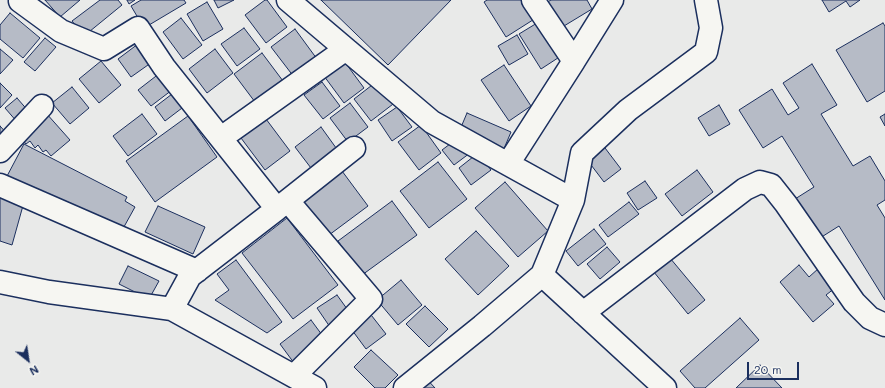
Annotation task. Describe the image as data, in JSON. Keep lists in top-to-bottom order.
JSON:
{
  "scale_bar": "20 m",
  "north": "bottom right"
}
